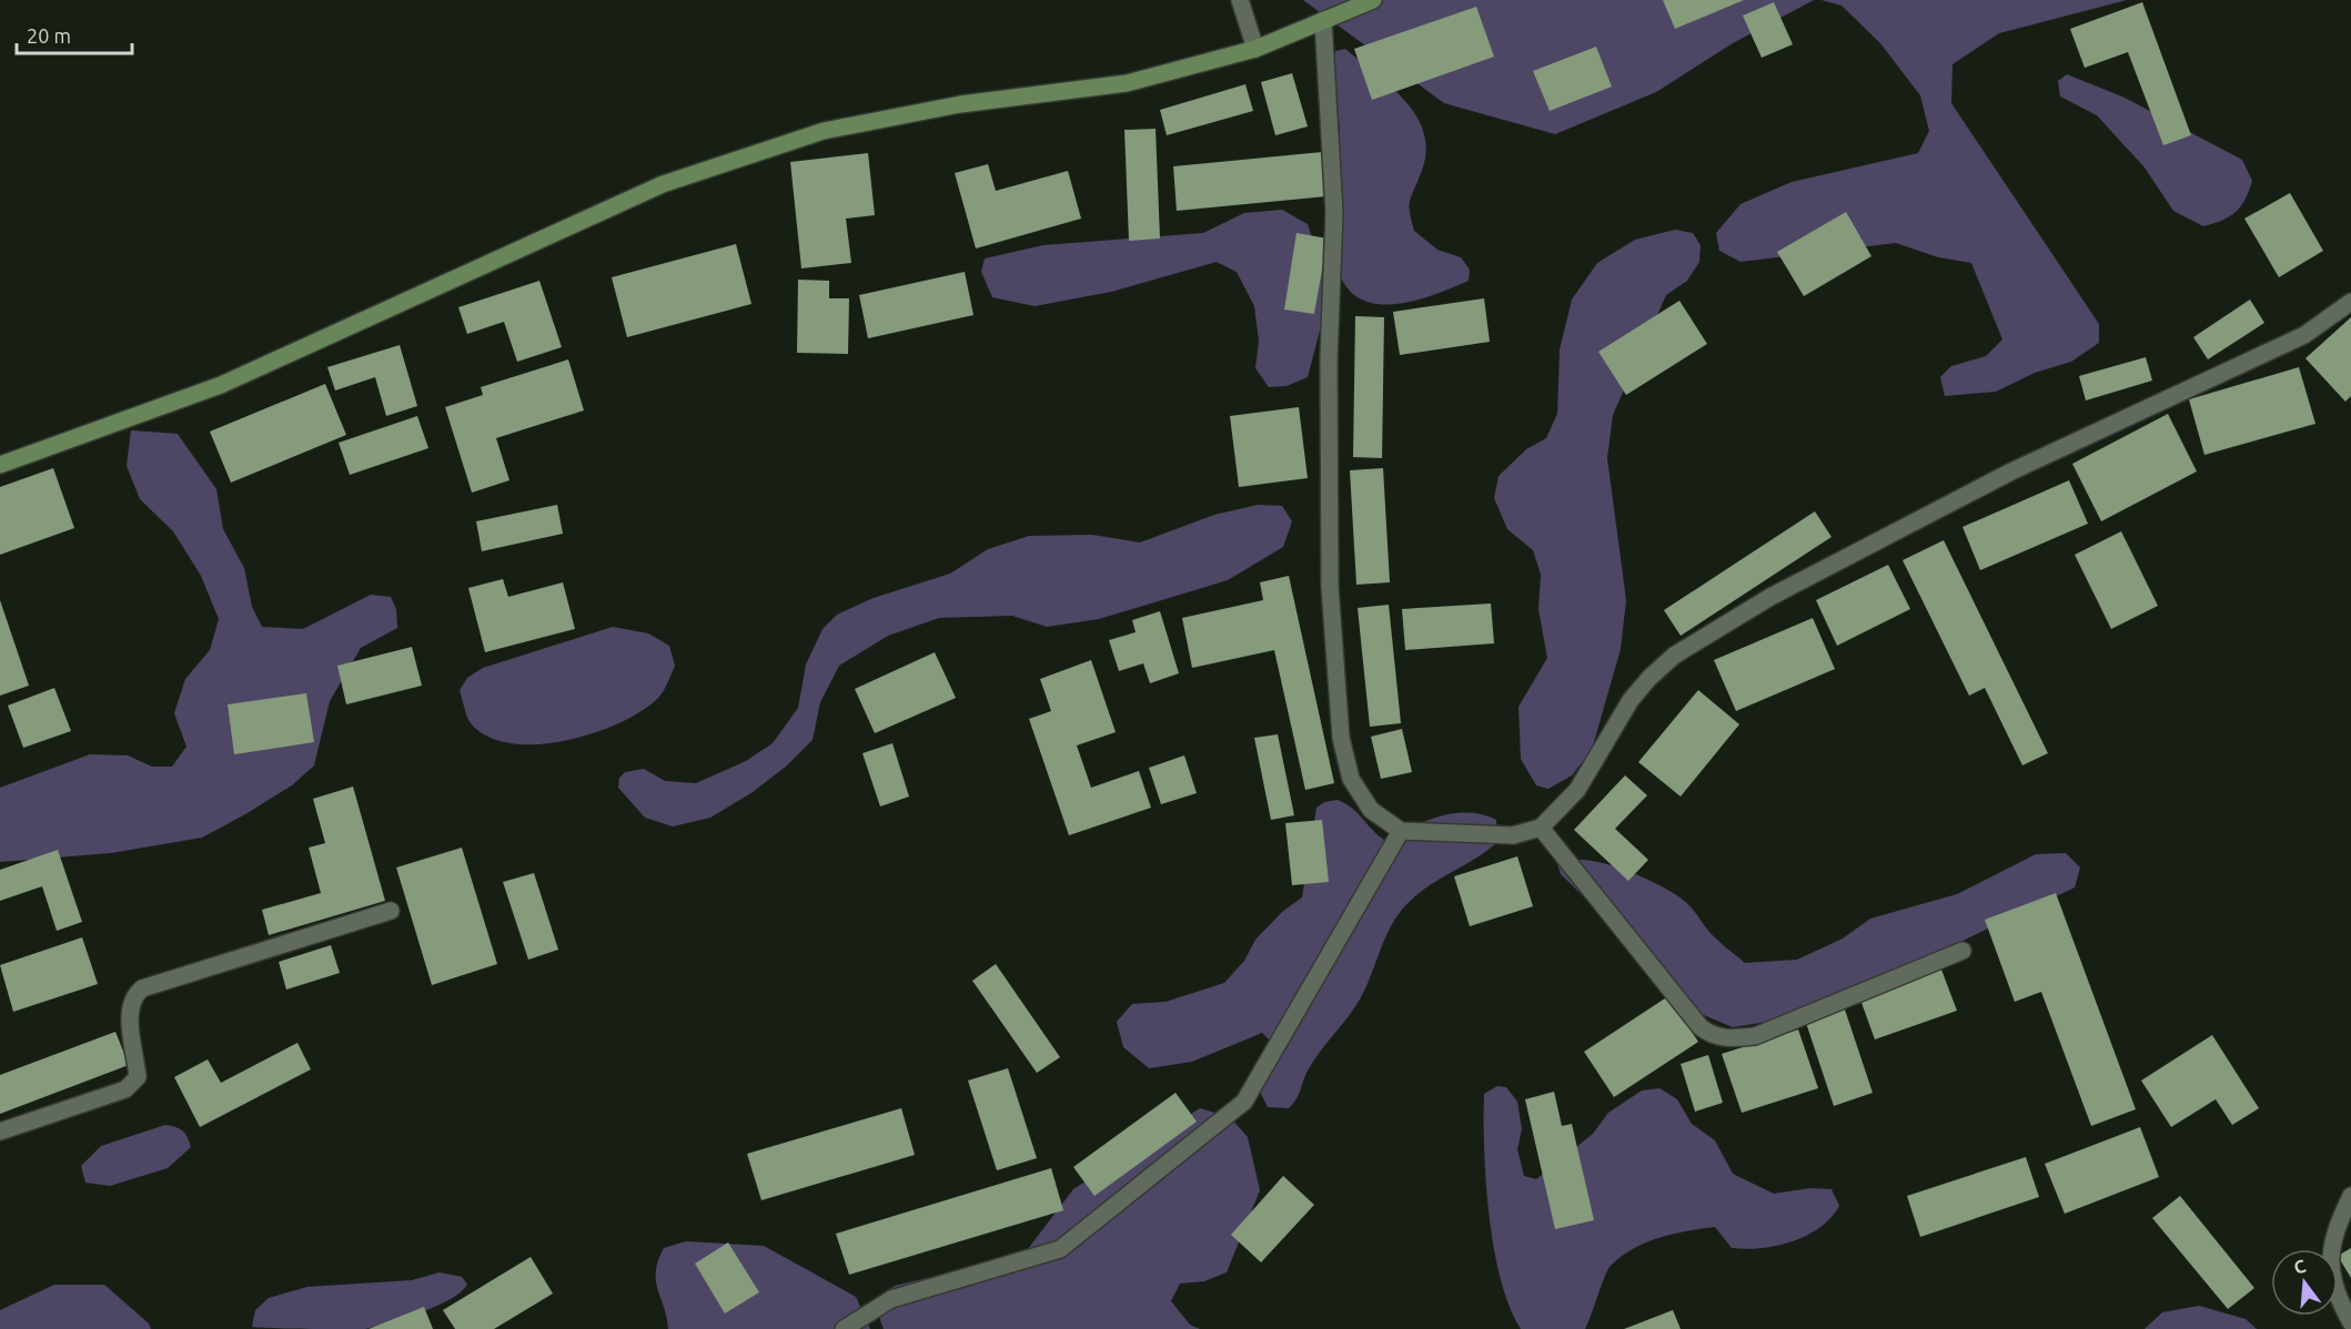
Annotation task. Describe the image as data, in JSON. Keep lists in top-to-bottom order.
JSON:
{
  "scale_bar": "20 m",
  "north": "top"
}
